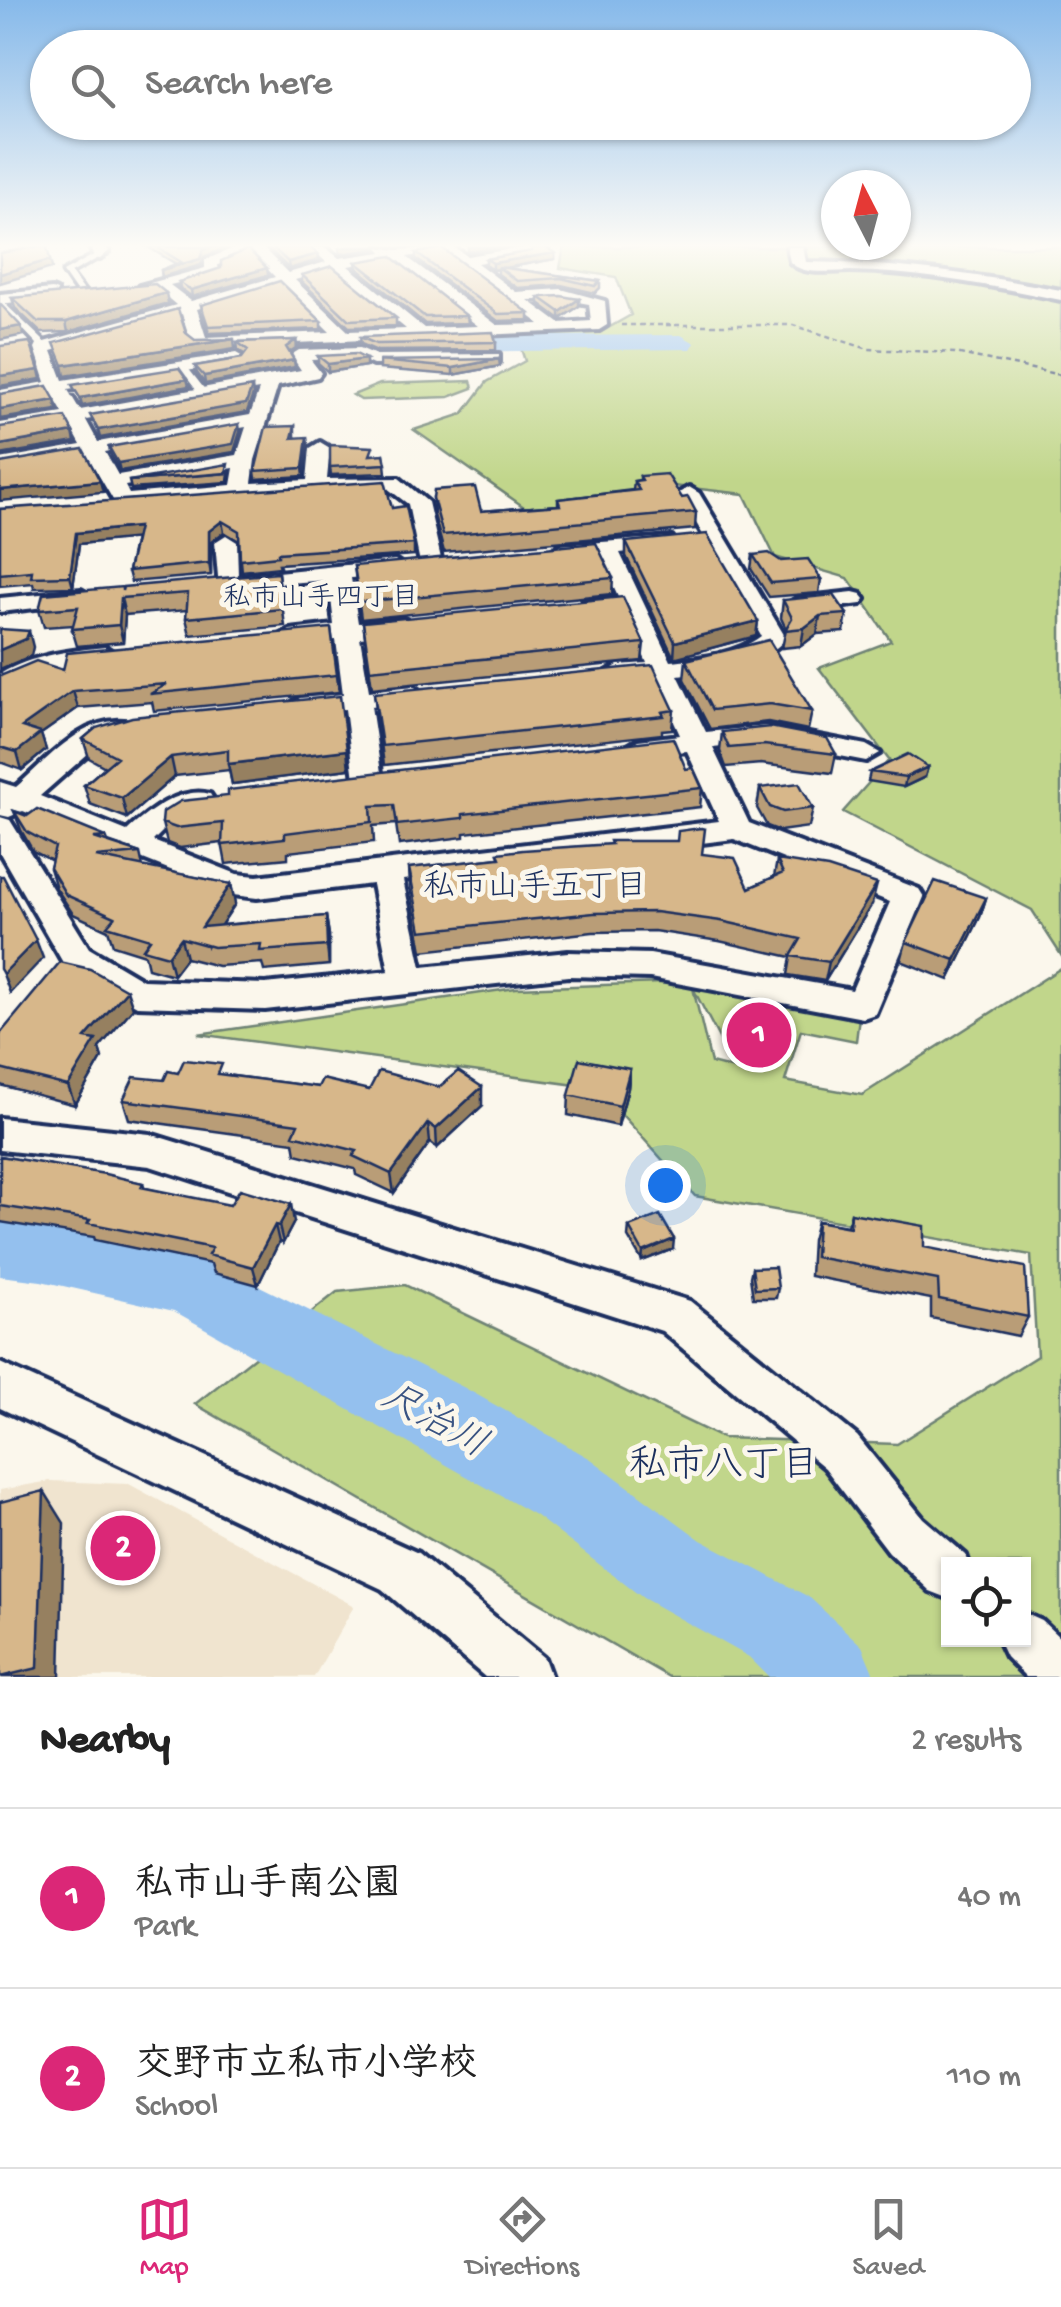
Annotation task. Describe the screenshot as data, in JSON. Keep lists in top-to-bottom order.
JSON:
{
  "districts": ["私市山手四丁目", "私市山手五丁目", "私市八丁目"],
  "water": ["尺治川"],
  "north": "top",
  "page": {
    "search": "Search here",
    "pins": ["1", "2"],
    "heading": ["Nearby", "2 results"],
    "list": [
      {
        "mark": "1",
        "name": "私市山手南公園",
        "note": "Park",
        "value": "40 m"
      },
      {
        "mark": "2",
        "name": "交野市立私市小学校",
        "note": "School",
        "value": "110 m"
      }
    ],
    "nav": ["Map", "Directions", "Saved"]
  }
}
